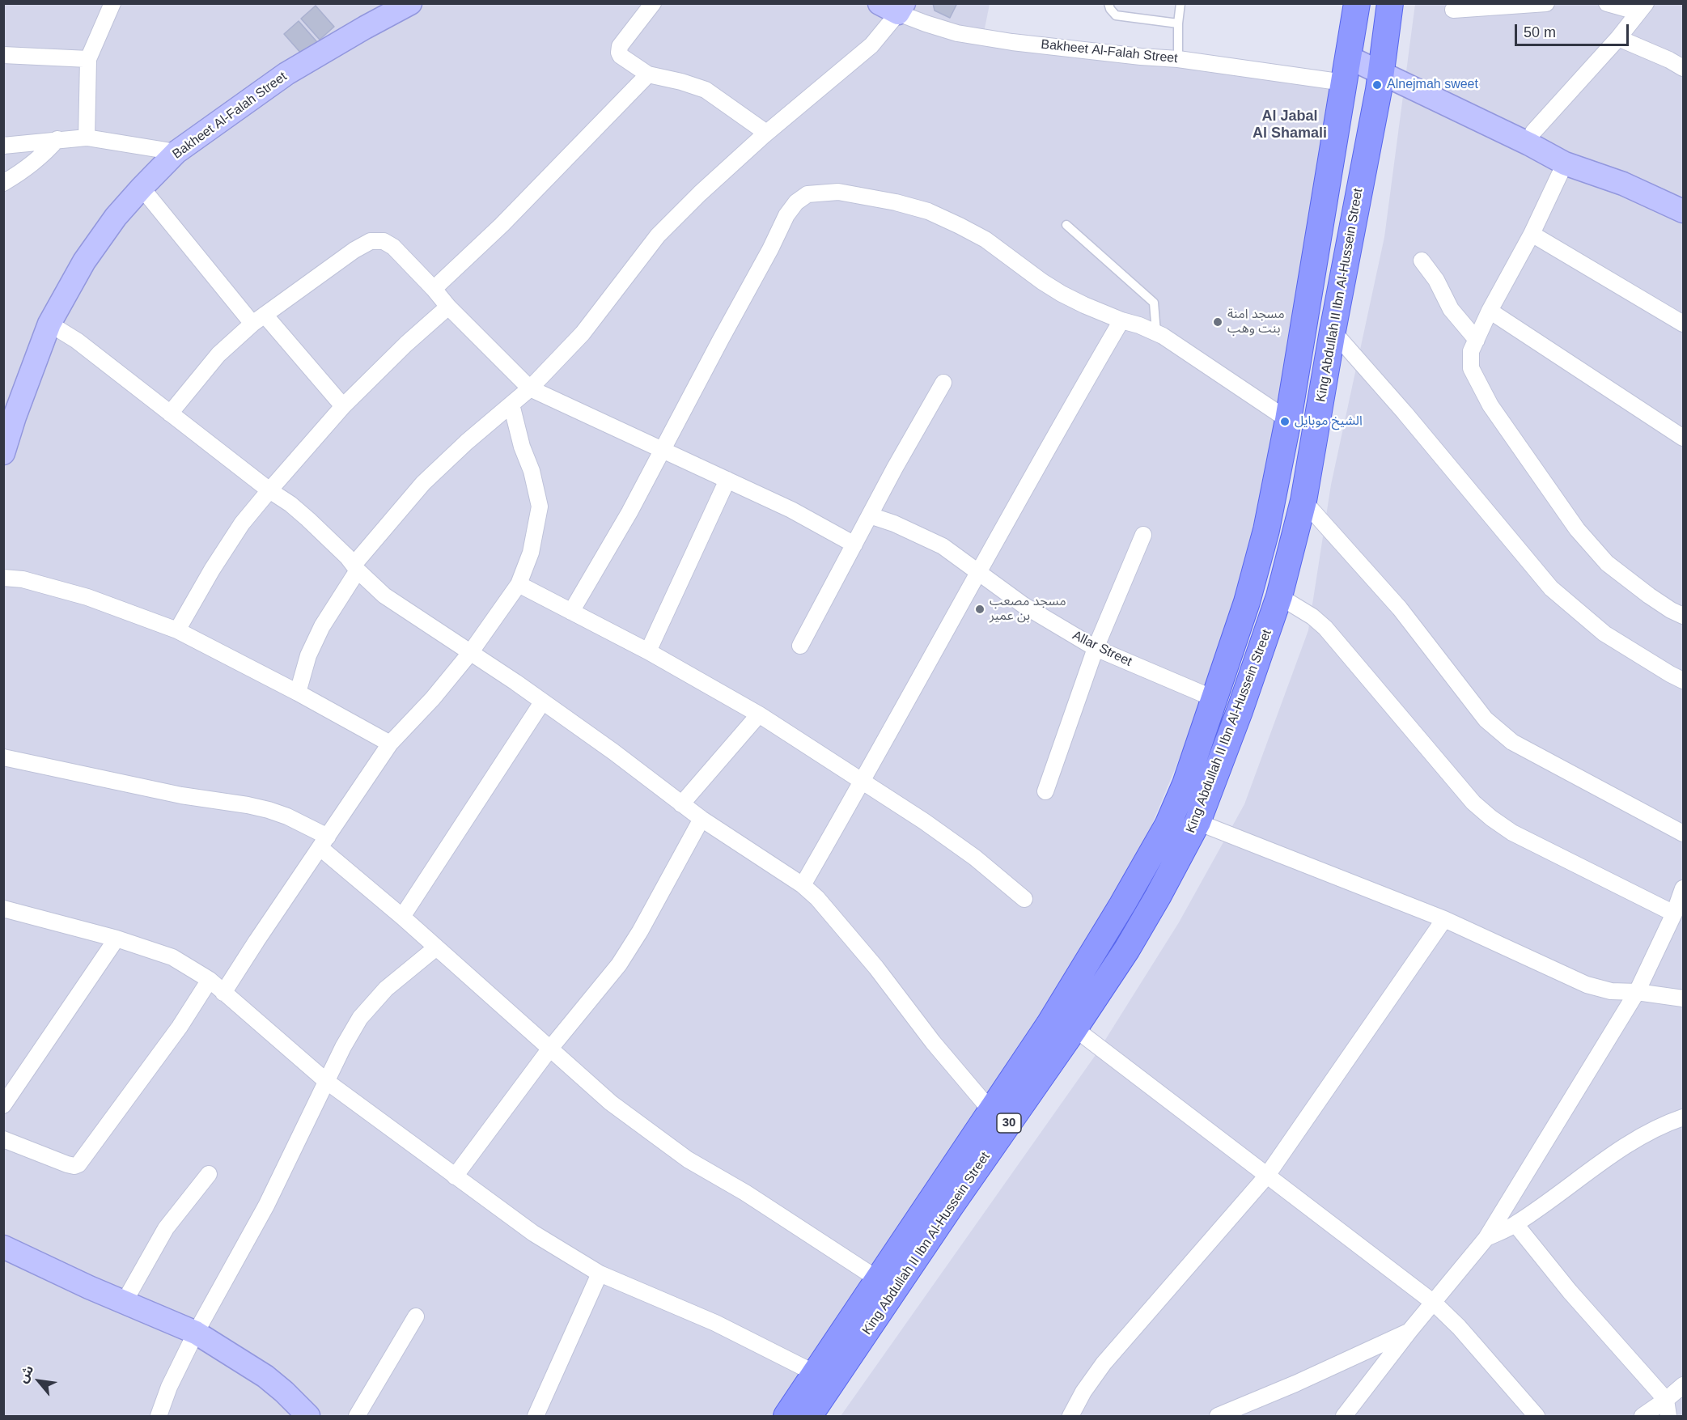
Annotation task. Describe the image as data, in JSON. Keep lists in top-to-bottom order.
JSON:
{
  "streets": {
    "main road": ["King Abdullah II Ibn Al-Hussein Street", "30"],
    "street": ["Bakheet Al-Falah Street", "Allar Street"]
  },
  "crossings": [
    ["Bakheet Al-Falah Street", "King Abdullah II Ibn Al-Hussein Street"],
    ["King Abdullah II Ibn Al-Hussein Street", "Allar Street"]
  ],
  "districts": ["Al Jabal Al Shamali"],
  "places": [
    "Alnejmah sweet",
    "مسجد امنة بنت وهب",
    "الشيخ موبايل",
    "مسجد مصعب بن عمير"
  ],
  "scale_bar": "50 m",
  "north": "top left"
}
